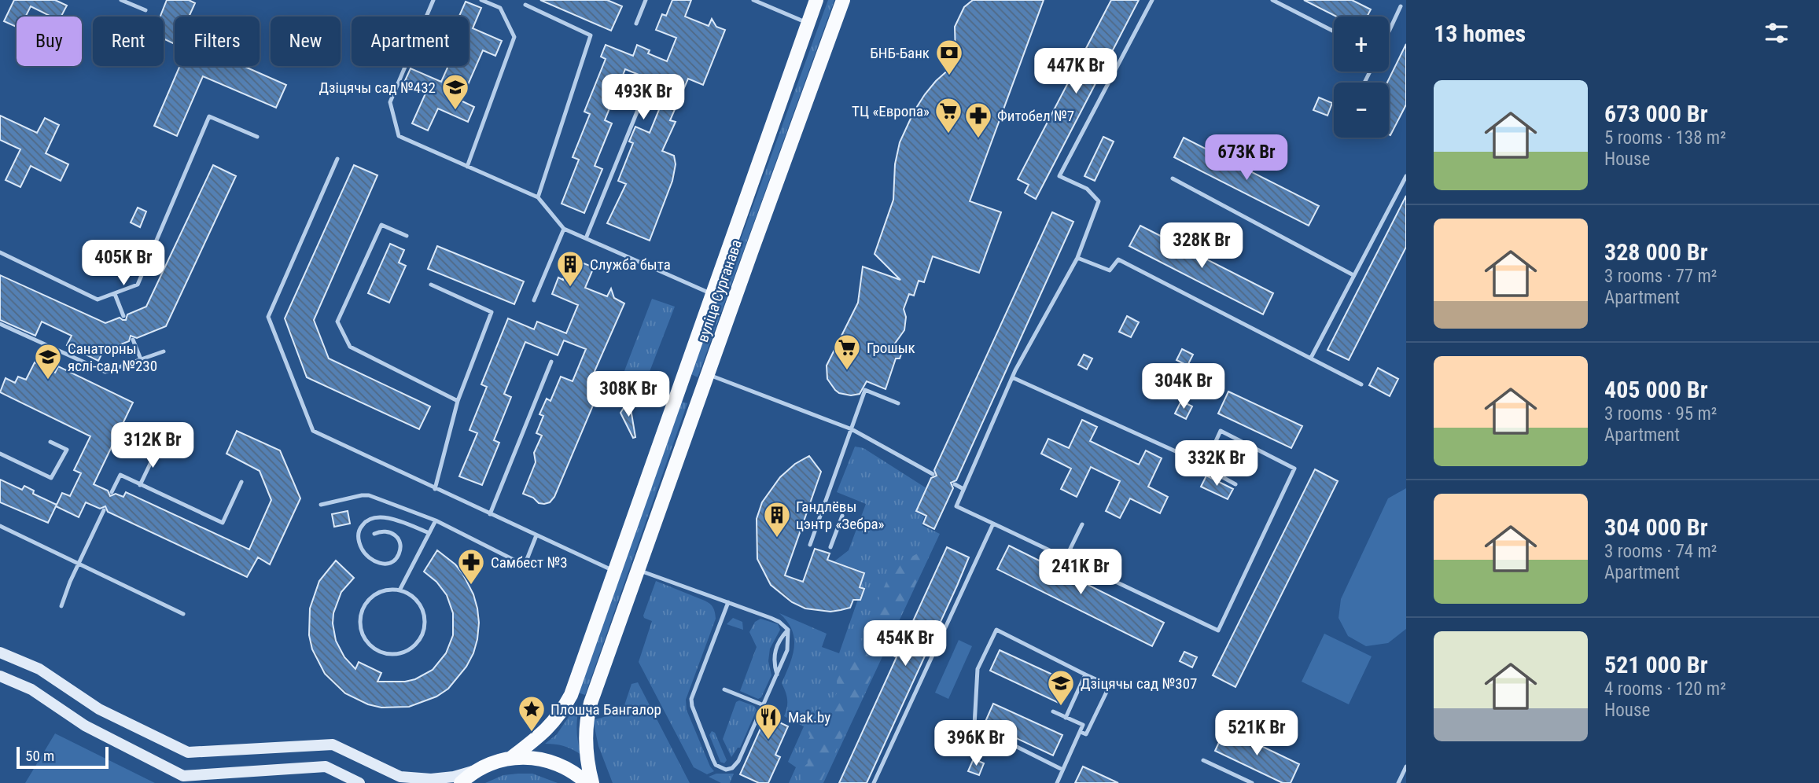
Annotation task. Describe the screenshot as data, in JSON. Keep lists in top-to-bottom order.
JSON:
{
  "streets": {
    "main road": ["вуліца Сурганава"]
  },
  "places": {
    "bank": ["БНБ-Банк"],
    "school or university": ["Дзіцячы сад №432", "Санаторны яслі-сад №230", "Дзіцячы сад №307"],
    "supermarket": ["ТЦ «Европа»", "Грошык"],
    "pharmacy": ["Фитобел №7", "Самбест №3"],
    "building": ["Служба быта", "Гандлёвы цэнтр «Зебра»"],
    "place": ["Плошча Бангалор"],
    "restaurant": ["Mak.by"]
  },
  "scale_bar": "50 m",
  "page": {
    "heading": "13 homes",
    "map_buttons": ["+", "−"],
    "chip": [
      "Buy",
      "Rent",
      "Filters",
      "New",
      "Apartment"
    ],
    "price": [
      "447K Br",
      "493K Br",
      "673K Br",
      "328K Br",
      "405K Br",
      "304K Br",
      "308K Br",
      "312K Br",
      "332K Br",
      "241K Br",
      "454K Br",
      "521K Br",
      "396K Br"
    ],
    "list": [
      {
        "name": "673 000 Br",
        "note": "5 rooms · 138 m² · House"
      },
      {
        "name": "328 000 Br",
        "note": "3 rooms · 77 m² · Apartment"
      },
      {
        "name": "405 000 Br",
        "note": "3 rooms · 95 m² · Apartment"
      },
      {
        "name": "304 000 Br",
        "note": "3 rooms · 74 m² · Apartment"
      },
      {
        "name": "521 000 Br",
        "note": "4 rooms · 120 m² · House"
      }
    ],
    "scale": "50 m"
  }
}
